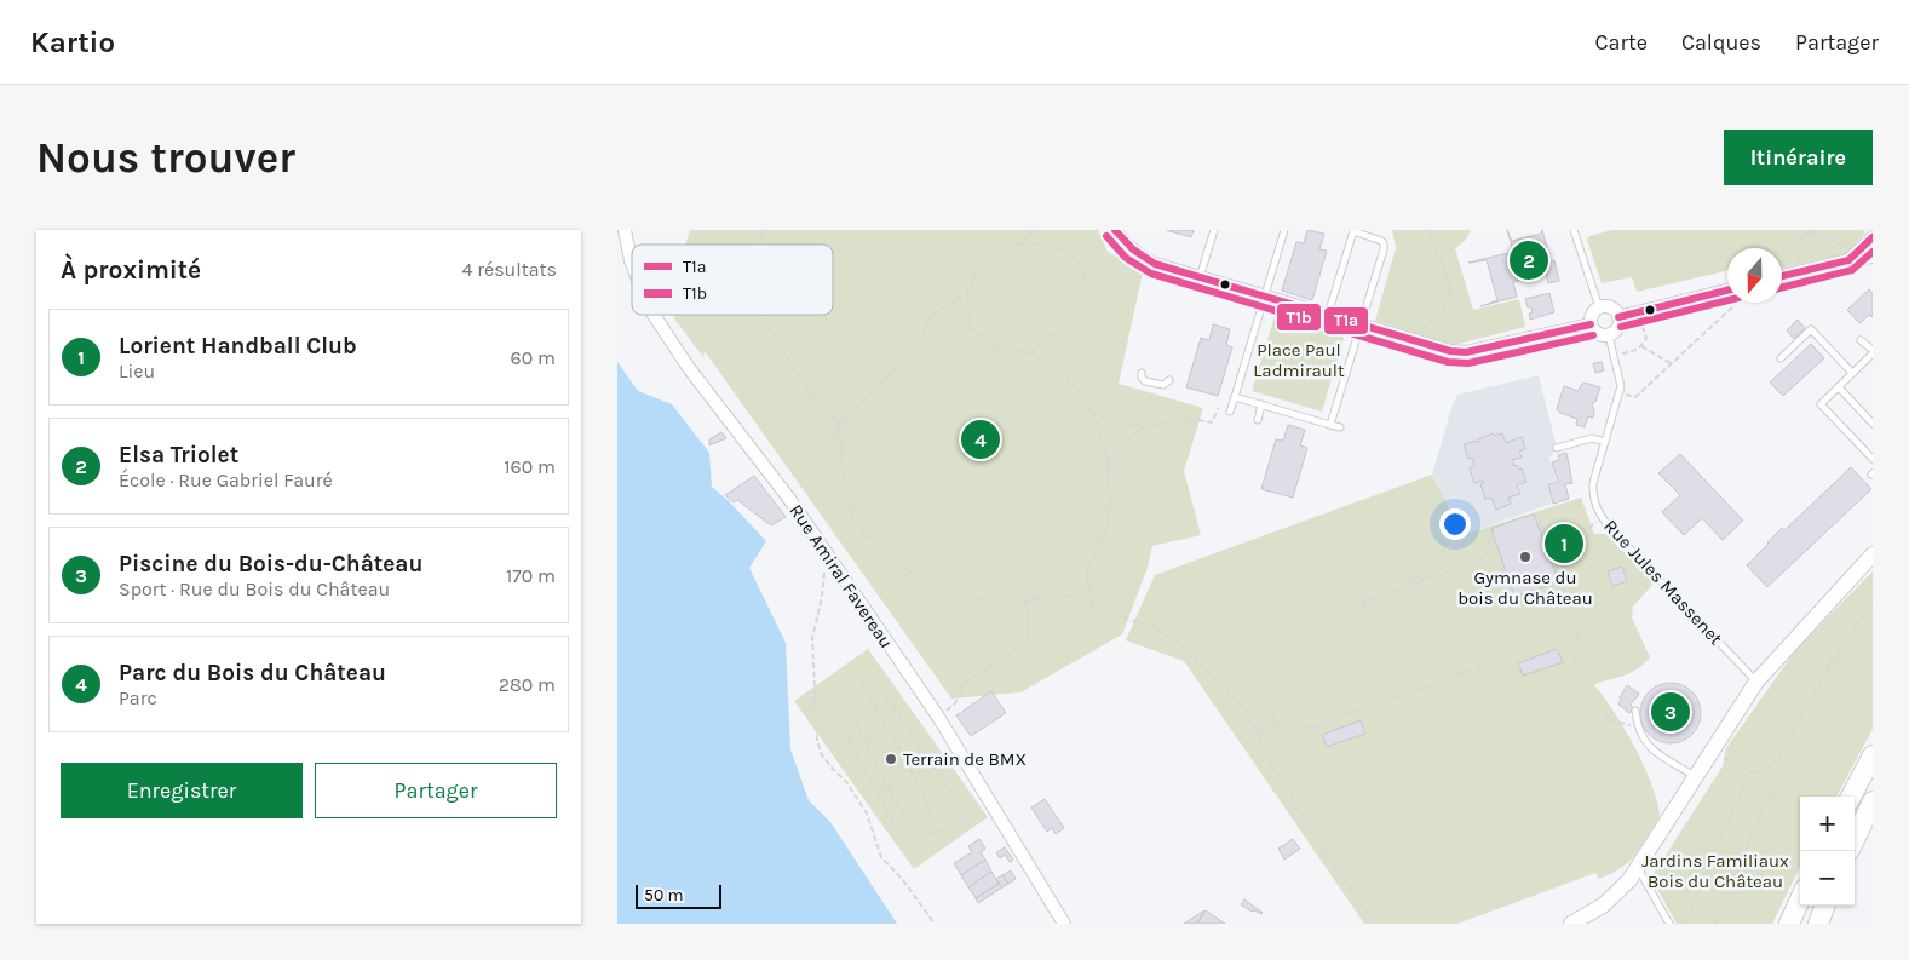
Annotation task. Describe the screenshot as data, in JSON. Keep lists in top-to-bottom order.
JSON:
{
  "streets": {
    "street": ["Rue Amiral Favereau"],
    "lane": ["Rue Jules Massenet"]
  },
  "parks": ["Place Paul Ladmirault", "Jardins Familiaux Bois du Château"],
  "places": ["Gymnase du bois du Château", "Terrain de BMX"],
  "lines": ["transit line T1a", "transit line T1b"],
  "legend": ["T1a", "T1b"],
  "scale_bar": "50 m",
  "north": "bottom",
  "page": {
    "header": "Kartio",
    "nav": ["Carte", "Calques", "Partager"],
    "buttons": [
      "Itinéraire",
      ["Enregistrer", "Partager"]
    ],
    "title": "Nous trouver",
    "heading": ["À proximité", "4 résultats"],
    "pins": [
      "2",
      "4",
      "1",
      "3"
    ],
    "list": [
      {
        "mark": "1",
        "name": "Lorient Handball Club",
        "note": "Lieu",
        "value": "60 m"
      },
      {
        "mark": "2",
        "name": "Elsa Triolet",
        "note": "École · Rue Gabriel Fauré",
        "value": "160 m"
      },
      {
        "mark": "3",
        "name": "Piscine du Bois-du-Château",
        "note": "Sport · Rue du Bois du Château",
        "value": "170 m"
      },
      {
        "mark": "4",
        "name": "Parc du Bois du Château",
        "note": "Parc",
        "value": "280 m"
      }
    ],
    "map_buttons": ["+", "−"],
    "scale": "50 m"
  }
}
